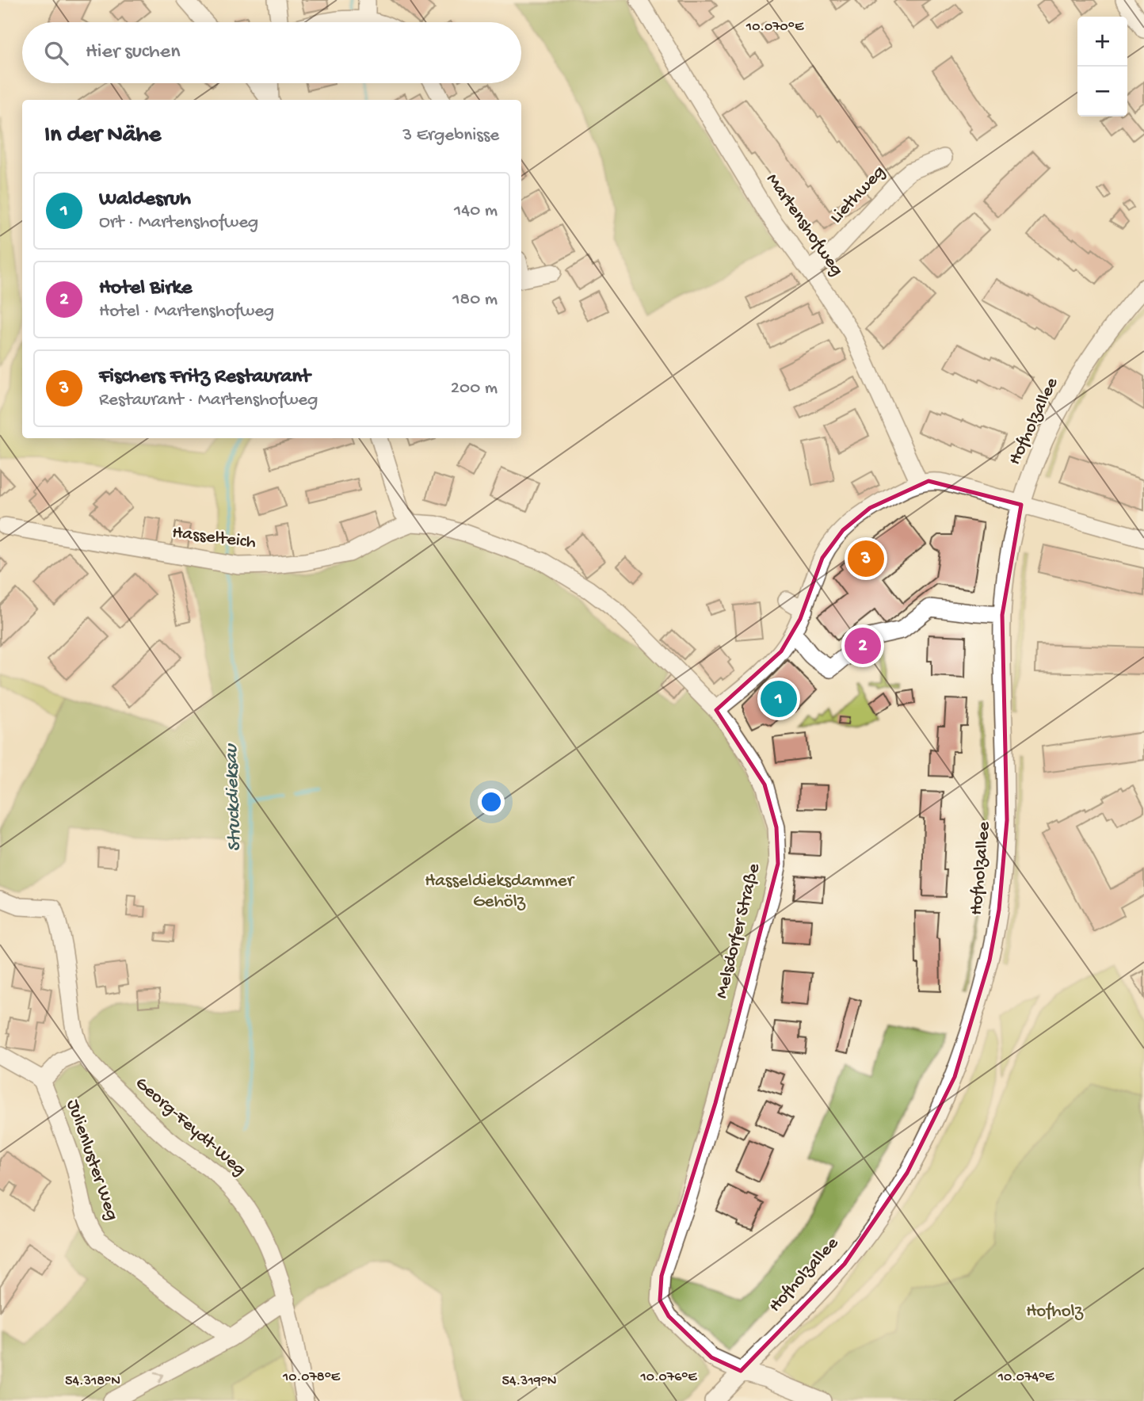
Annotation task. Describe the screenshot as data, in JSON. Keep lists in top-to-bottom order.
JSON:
{
  "streets": {
    "street": [
      "Liethweg",
      "Martenshofweg",
      "Hofholzallee",
      "Hasselteich",
      "Melsdorfer Straße",
      "Georg-Feydt-Weg",
      "Julienluster Weg"
    ]
  },
  "crossings": [
    ["Liethweg", "Martenshofweg"],
    ["Hofholzallee", "Melsdorfer Straße"],
    ["Hasselteich", "Melsdorfer Straße"]
  ],
  "water": ["Struckdieksau"],
  "parks": ["Hasseldieksdammer Gehölz", "Hofholz"],
  "page": {
    "map_buttons": ["+", "−"],
    "search": "Hier suchen",
    "heading": ["In der Nähe", "3 Ergebnisse"],
    "list": [
      {
        "mark": "1",
        "name": "Waldesruh",
        "note": "Ort · Martenshofweg",
        "value": "140 m"
      },
      {
        "mark": "2",
        "name": "Hotel Birke",
        "note": "Hotel · Martenshofweg",
        "value": "180 m"
      },
      {
        "mark": "3",
        "name": "Fischers Fritz Restaurant",
        "note": "Restaurant · Martenshofweg",
        "value": "200 m"
      }
    ],
    "pins": ["3", "2", "1"]
  },
  "coordinates": [
    "10.070°E",
    "10.078°E",
    "10.076°E",
    "10.074°E",
    "54.318°N",
    "54.319°N"
  ]
}
